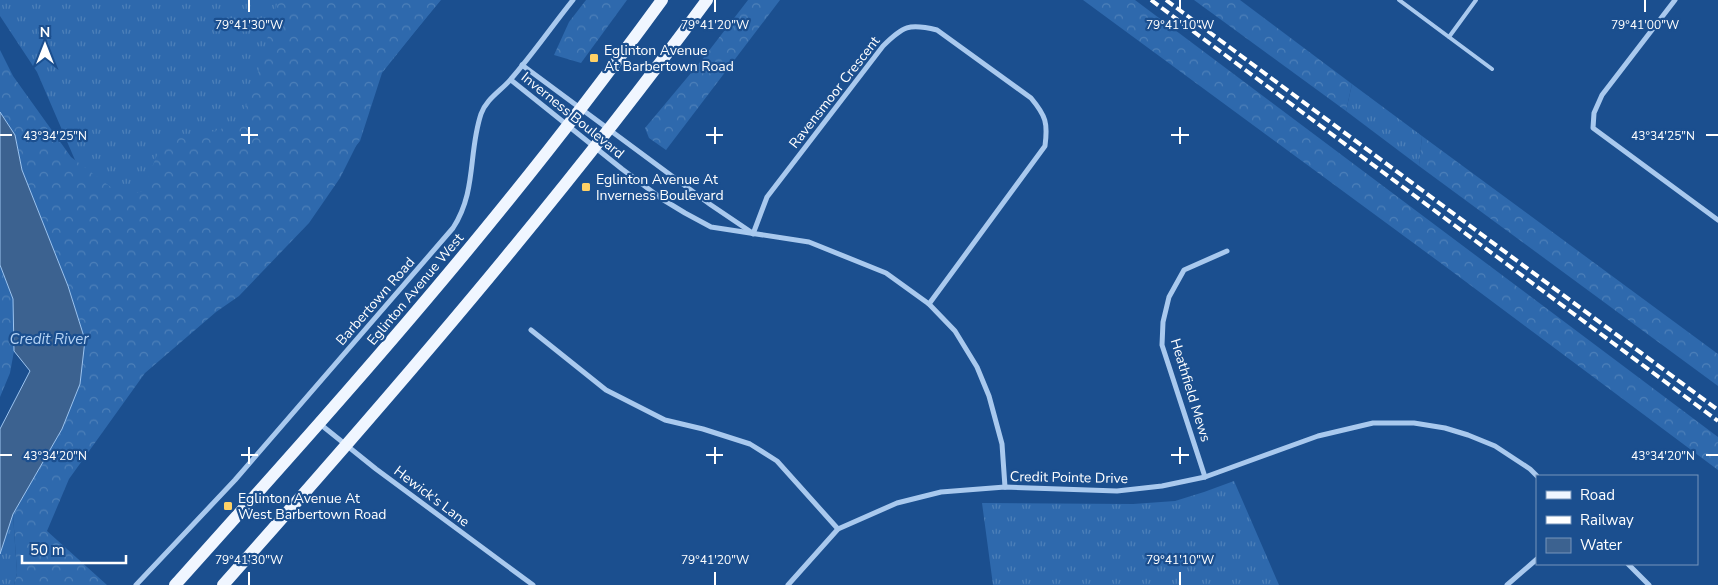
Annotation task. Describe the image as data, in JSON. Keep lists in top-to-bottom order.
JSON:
{
  "streets": {
    "main road": ["Eglinton Avenue West"],
    "street": [
      "Ravensmoor Crescent",
      "Inverness Boulevard",
      "Barbertown Road",
      "Heathfield Mews",
      "Credit Pointe Drive",
      "Hewick's Lane"
    ]
  },
  "crossings": [
    ["Ravensmoor Crescent", "Inverness Boulevard"],
    ["Inverness Boulevard", "Eglinton Avenue West"],
    ["Inverness Boulevard", "Barbertown Road"],
    ["Inverness Boulevard", "Credit Pointe Drive"],
    ["Eglinton Avenue West", "Hewick's Lane"],
    ["Heathfield Mews", "Credit Pointe Drive"]
  ],
  "water": ["Credit River"],
  "places": {
    "transit": ["Eglinton Avenue At Barbertown Road", "Eglinton Avenue At Inverness Boulevard", "Eglinton Avenue At West Barbertown Road"]
  },
  "legend": ["Road", "Railway", "Water"],
  "scale_bar": "50 m",
  "north": "top",
  "coordinates": [
    "79°41'30\"W",
    "79°41'20\"W",
    "79°41'10\"W",
    "79°41'00\"W",
    "43°34'25\"N",
    "43°34'20\"N"
  ]
}
